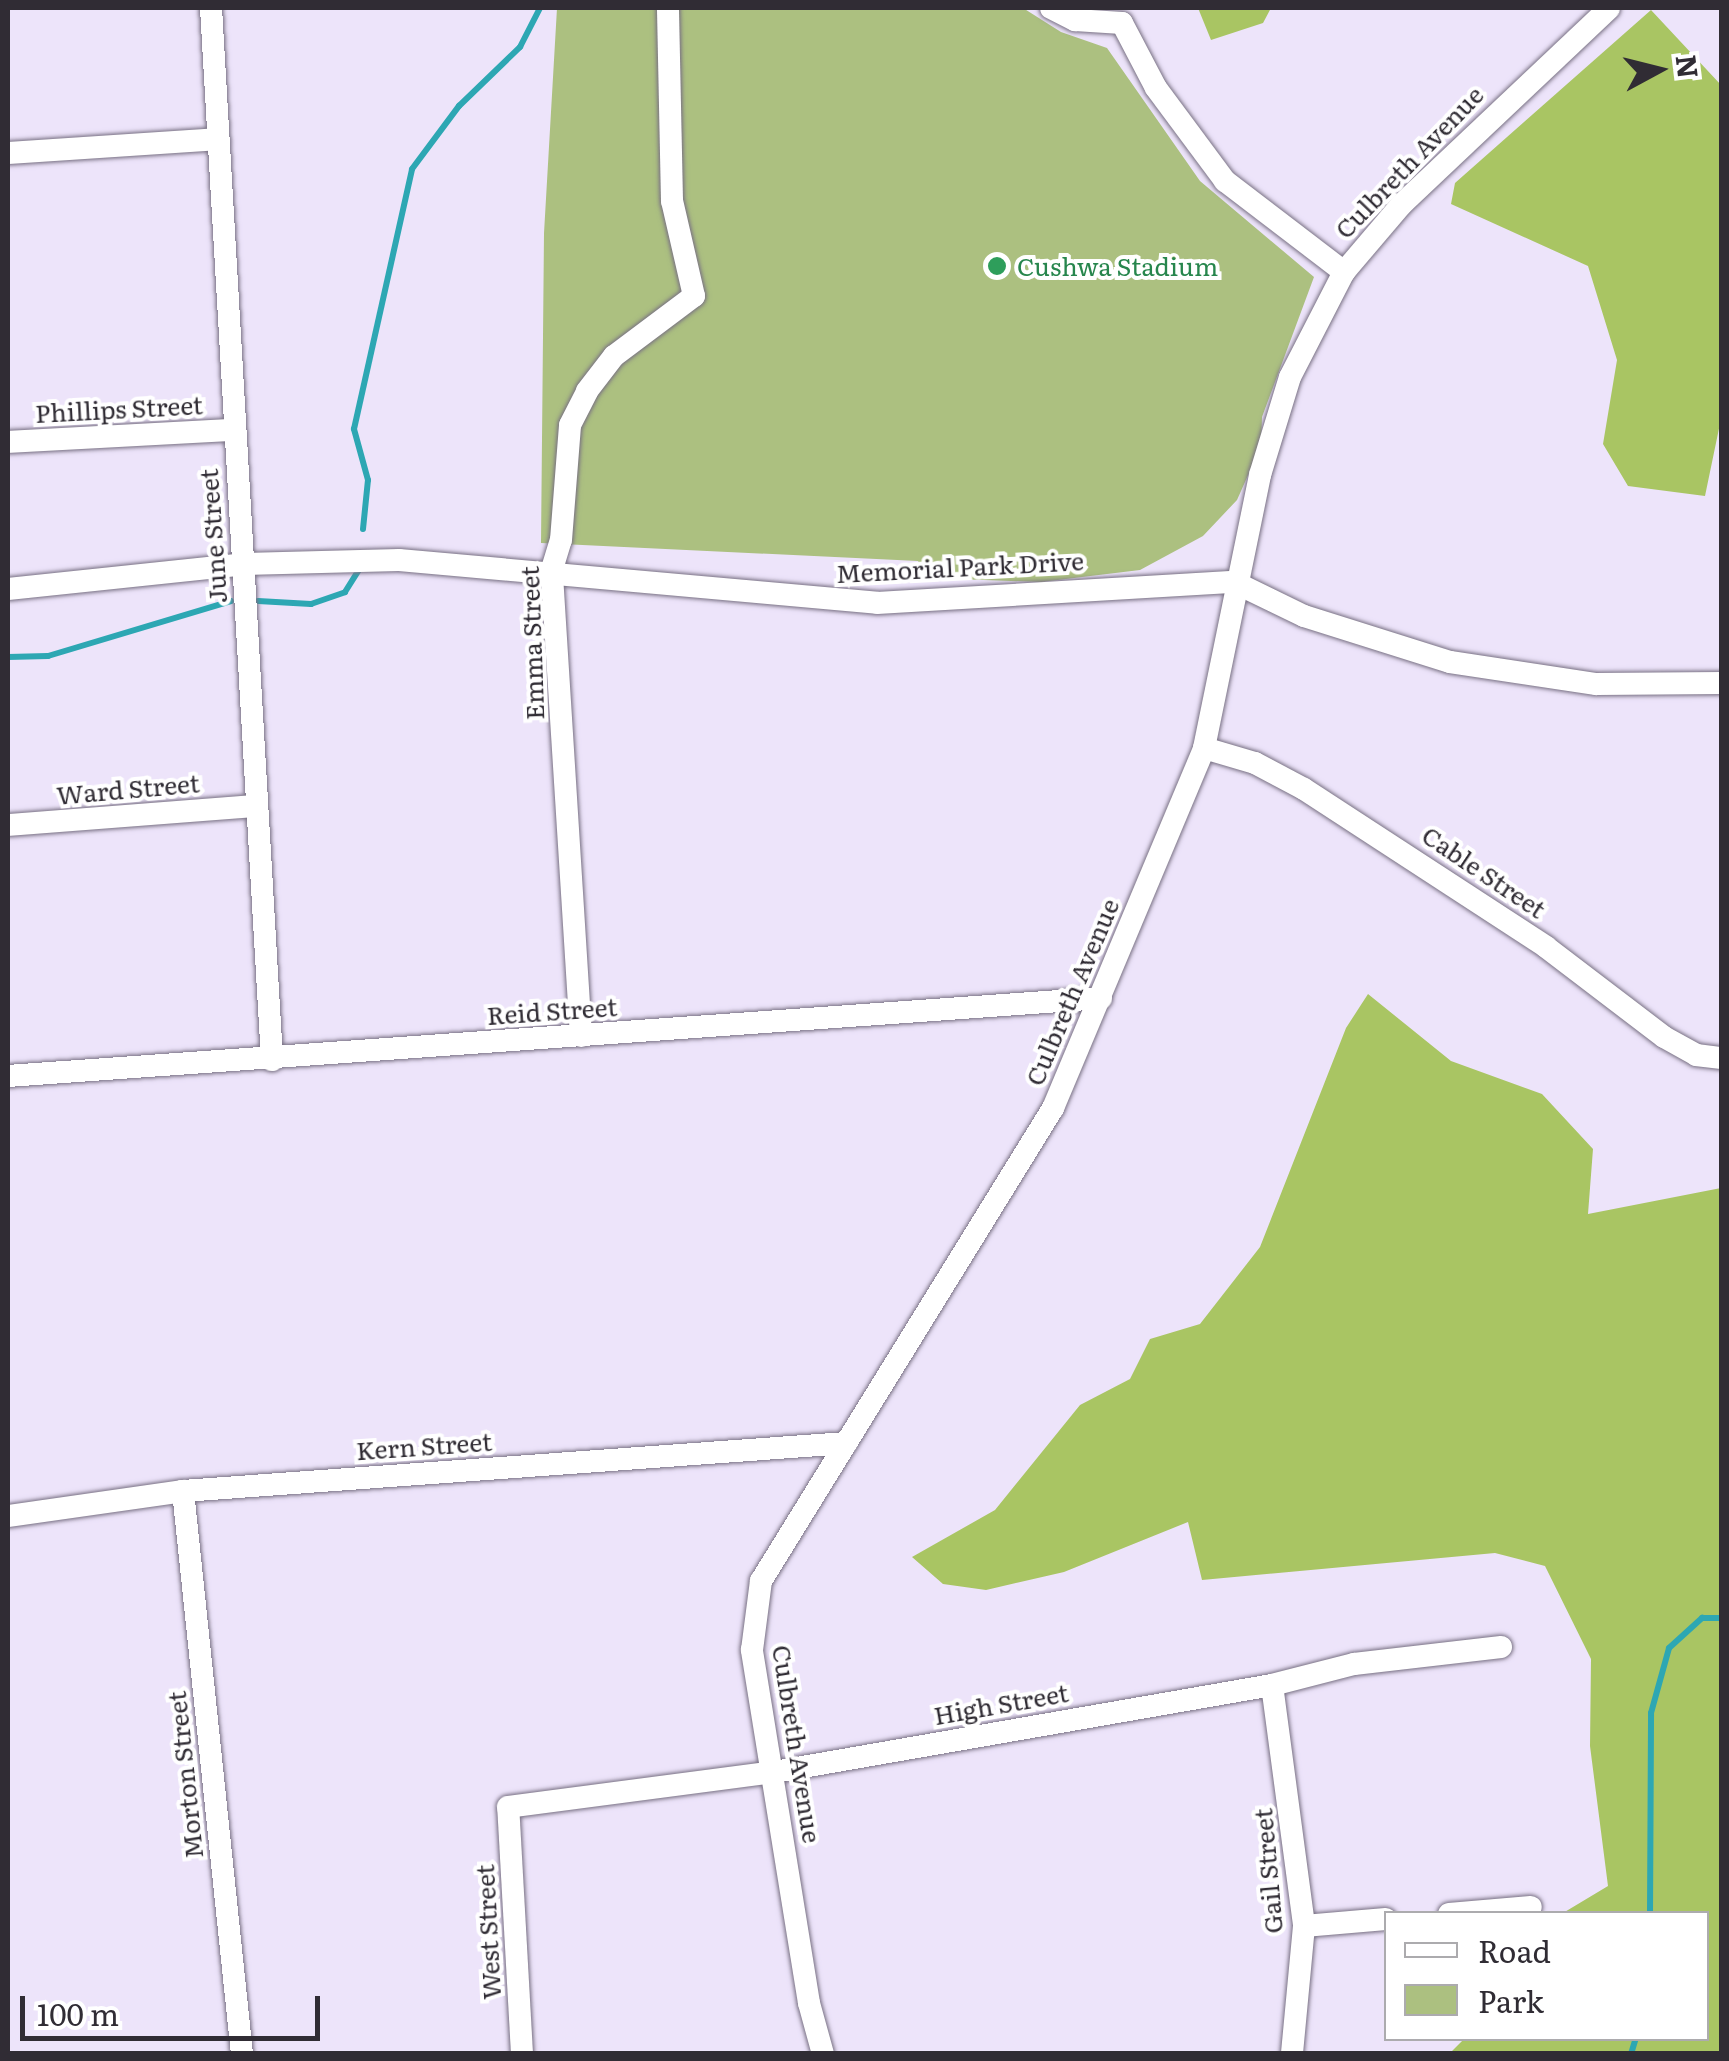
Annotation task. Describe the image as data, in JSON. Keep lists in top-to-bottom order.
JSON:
{
  "streets": {
    "street": [
      "Culbreth Avenue",
      "Phillips Street",
      "June Street",
      "Memorial Park Drive",
      "Emma Street",
      "Ward Street",
      "Cable Street",
      "Reid Street",
      "Kern Street",
      "High Street",
      "Morton Street",
      "Gail Street",
      "West Street"
    ]
  },
  "crossings": [
    ["Culbreth Avenue", "Memorial Park Drive"],
    ["Culbreth Avenue", "Cable Street"],
    ["Culbreth Avenue", "Reid Street"],
    ["Culbreth Avenue", "Kern Street"],
    ["Culbreth Avenue", "High Street"],
    ["Phillips Street", "June Street"],
    ["June Street", "Memorial Park Drive"],
    ["June Street", "Ward Street"],
    ["June Street", "Reid Street"],
    ["Memorial Park Drive", "Emma Street"],
    ["Emma Street", "Reid Street"],
    ["Kern Street", "Morton Street"],
    ["High Street", "Gail Street"],
    ["High Street", "West Street"]
  ],
  "places": ["Cushwa Stadium"],
  "legend": ["Road", "Park"],
  "scale_bar": "100 m",
  "north": "right"
}
